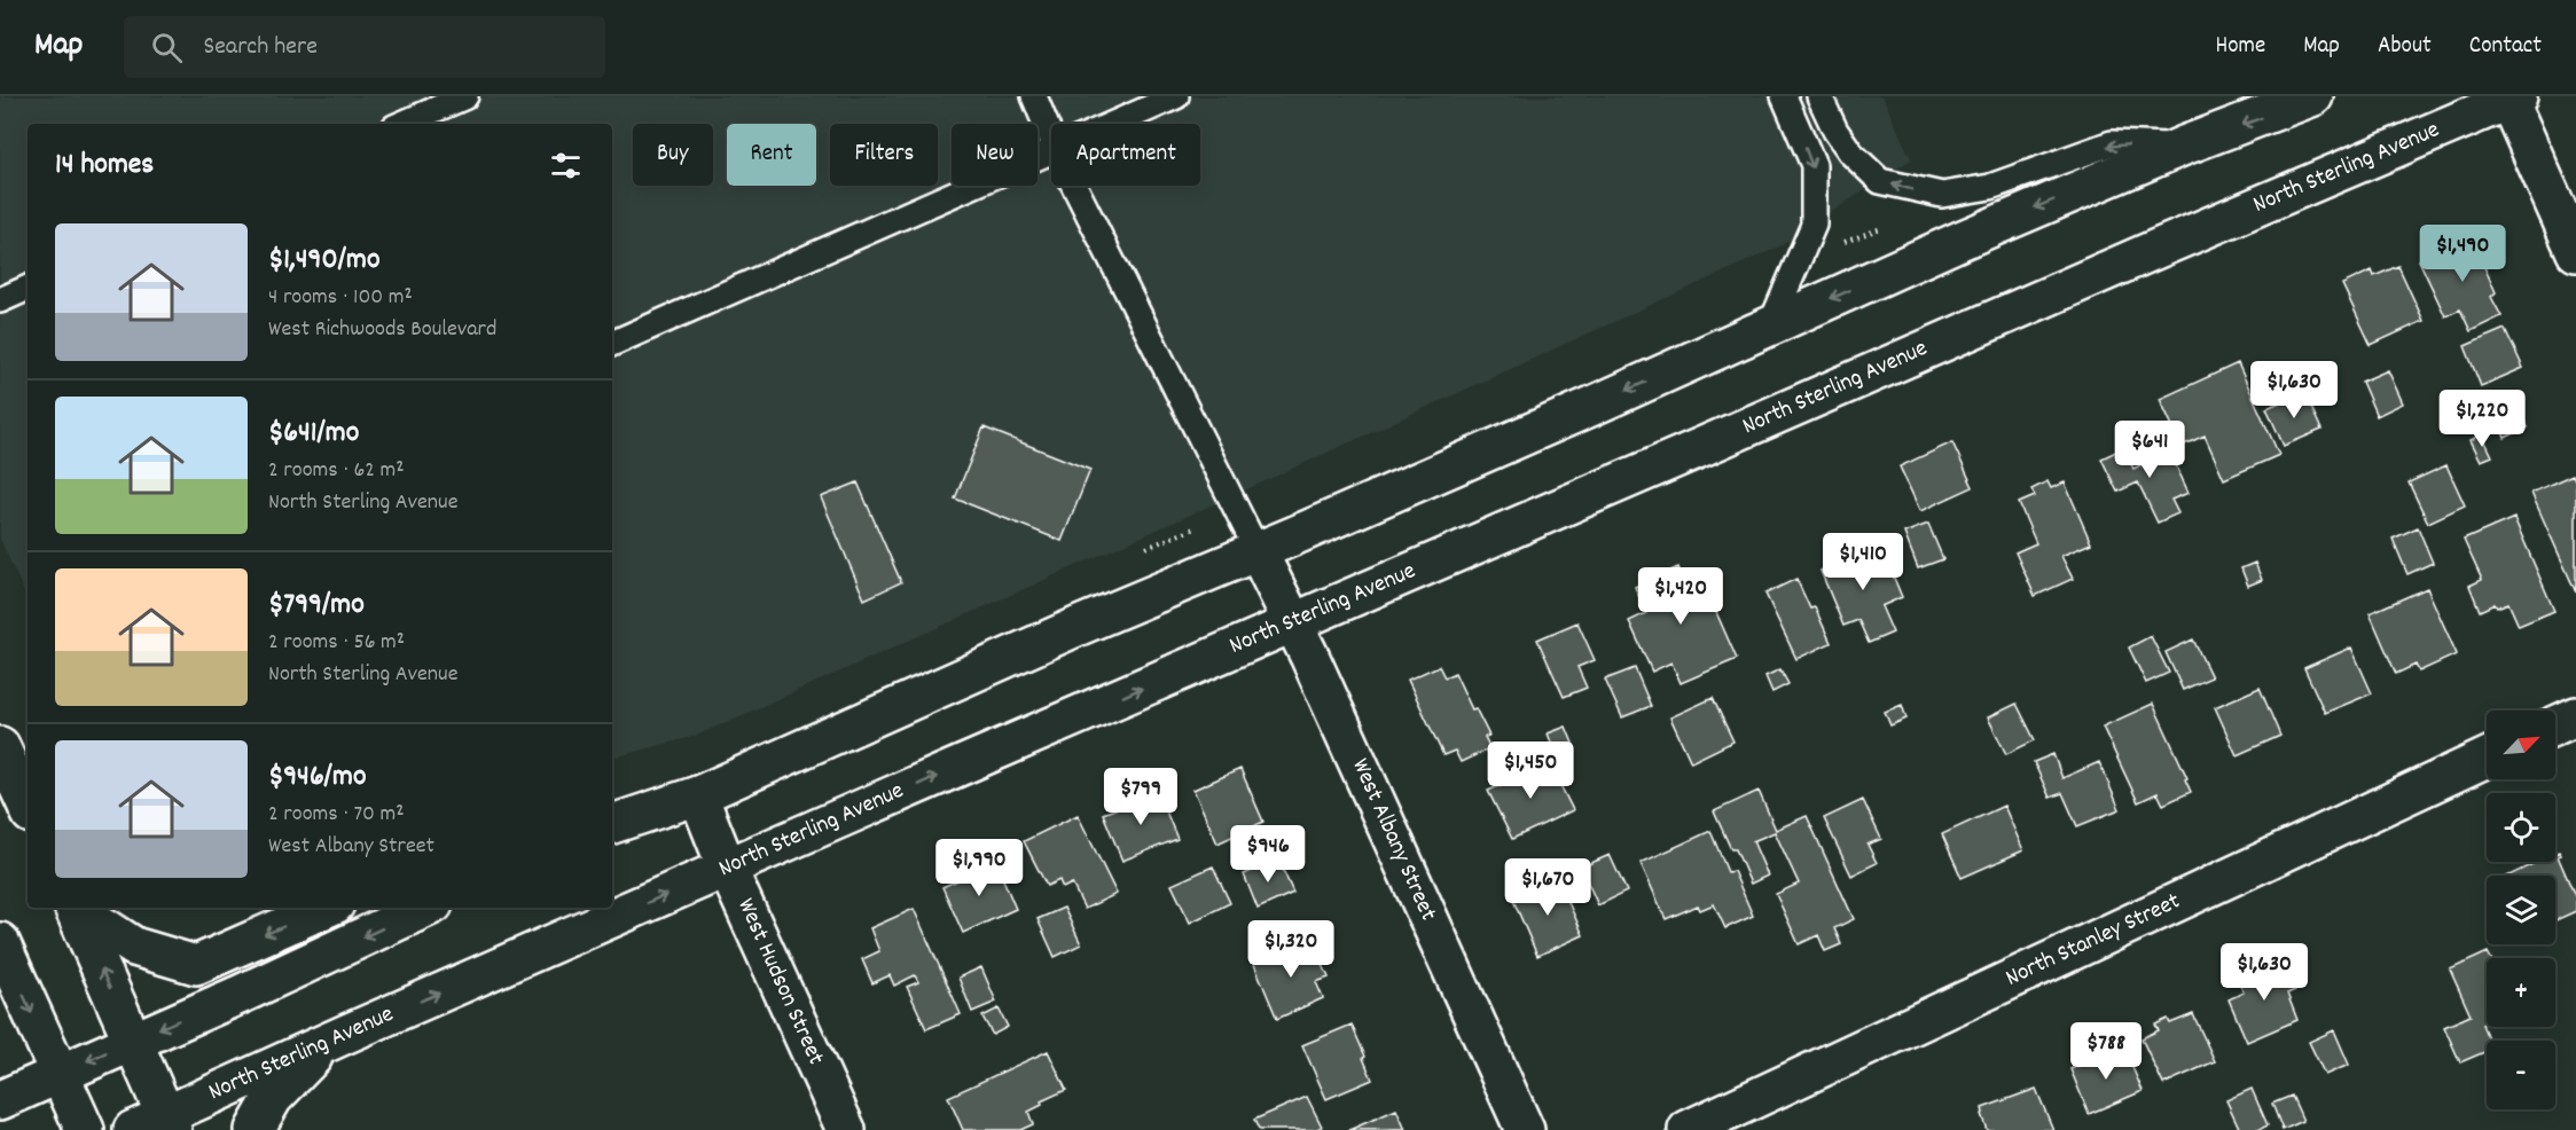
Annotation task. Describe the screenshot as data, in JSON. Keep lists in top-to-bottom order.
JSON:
{
  "streets": {
    "main road": [
      "North Sterling Avenue",
      "West Albany Street",
      "North Stanley Street",
      "West Hudson Street"
    ]
  },
  "crossings": [
    ["North Sterling Avenue", "West Albany Street"],
    ["North Sterling Avenue", "West Hudson Street"]
  ],
  "north": "top right",
  "page": {
    "header": "Map",
    "search": "Search here",
    "nav": [
      "Home",
      "Map",
      "About",
      "Contact"
    ],
    "chip": [
      "Buy",
      "Rent",
      "Filters",
      "New",
      "Apartment"
    ],
    "heading": "14 homes",
    "list": [
      {
        "name": "$1,490/mo",
        "note": "4 rooms · 100 m² · West Richwoods Boulevard"
      },
      {
        "name": "$641/mo",
        "note": "2 rooms · 62 m² · North Sterling Avenue"
      },
      {
        "name": "$799/mo",
        "note": "2 rooms · 56 m² · North Sterling Avenue"
      },
      {
        "name": "$946/mo",
        "note": "2 rooms · 70 m² · West Albany Street"
      }
    ],
    "price": [
      "$1,490",
      "$1,630",
      "$1,220",
      "$641",
      "$1,410",
      "$1,420",
      "$1,450",
      "$799",
      "$946",
      "$1,990",
      "$1,670",
      "$1,320",
      "$1,630",
      "$788"
    ],
    "map_buttons": ["+", "−"]
  }
}
